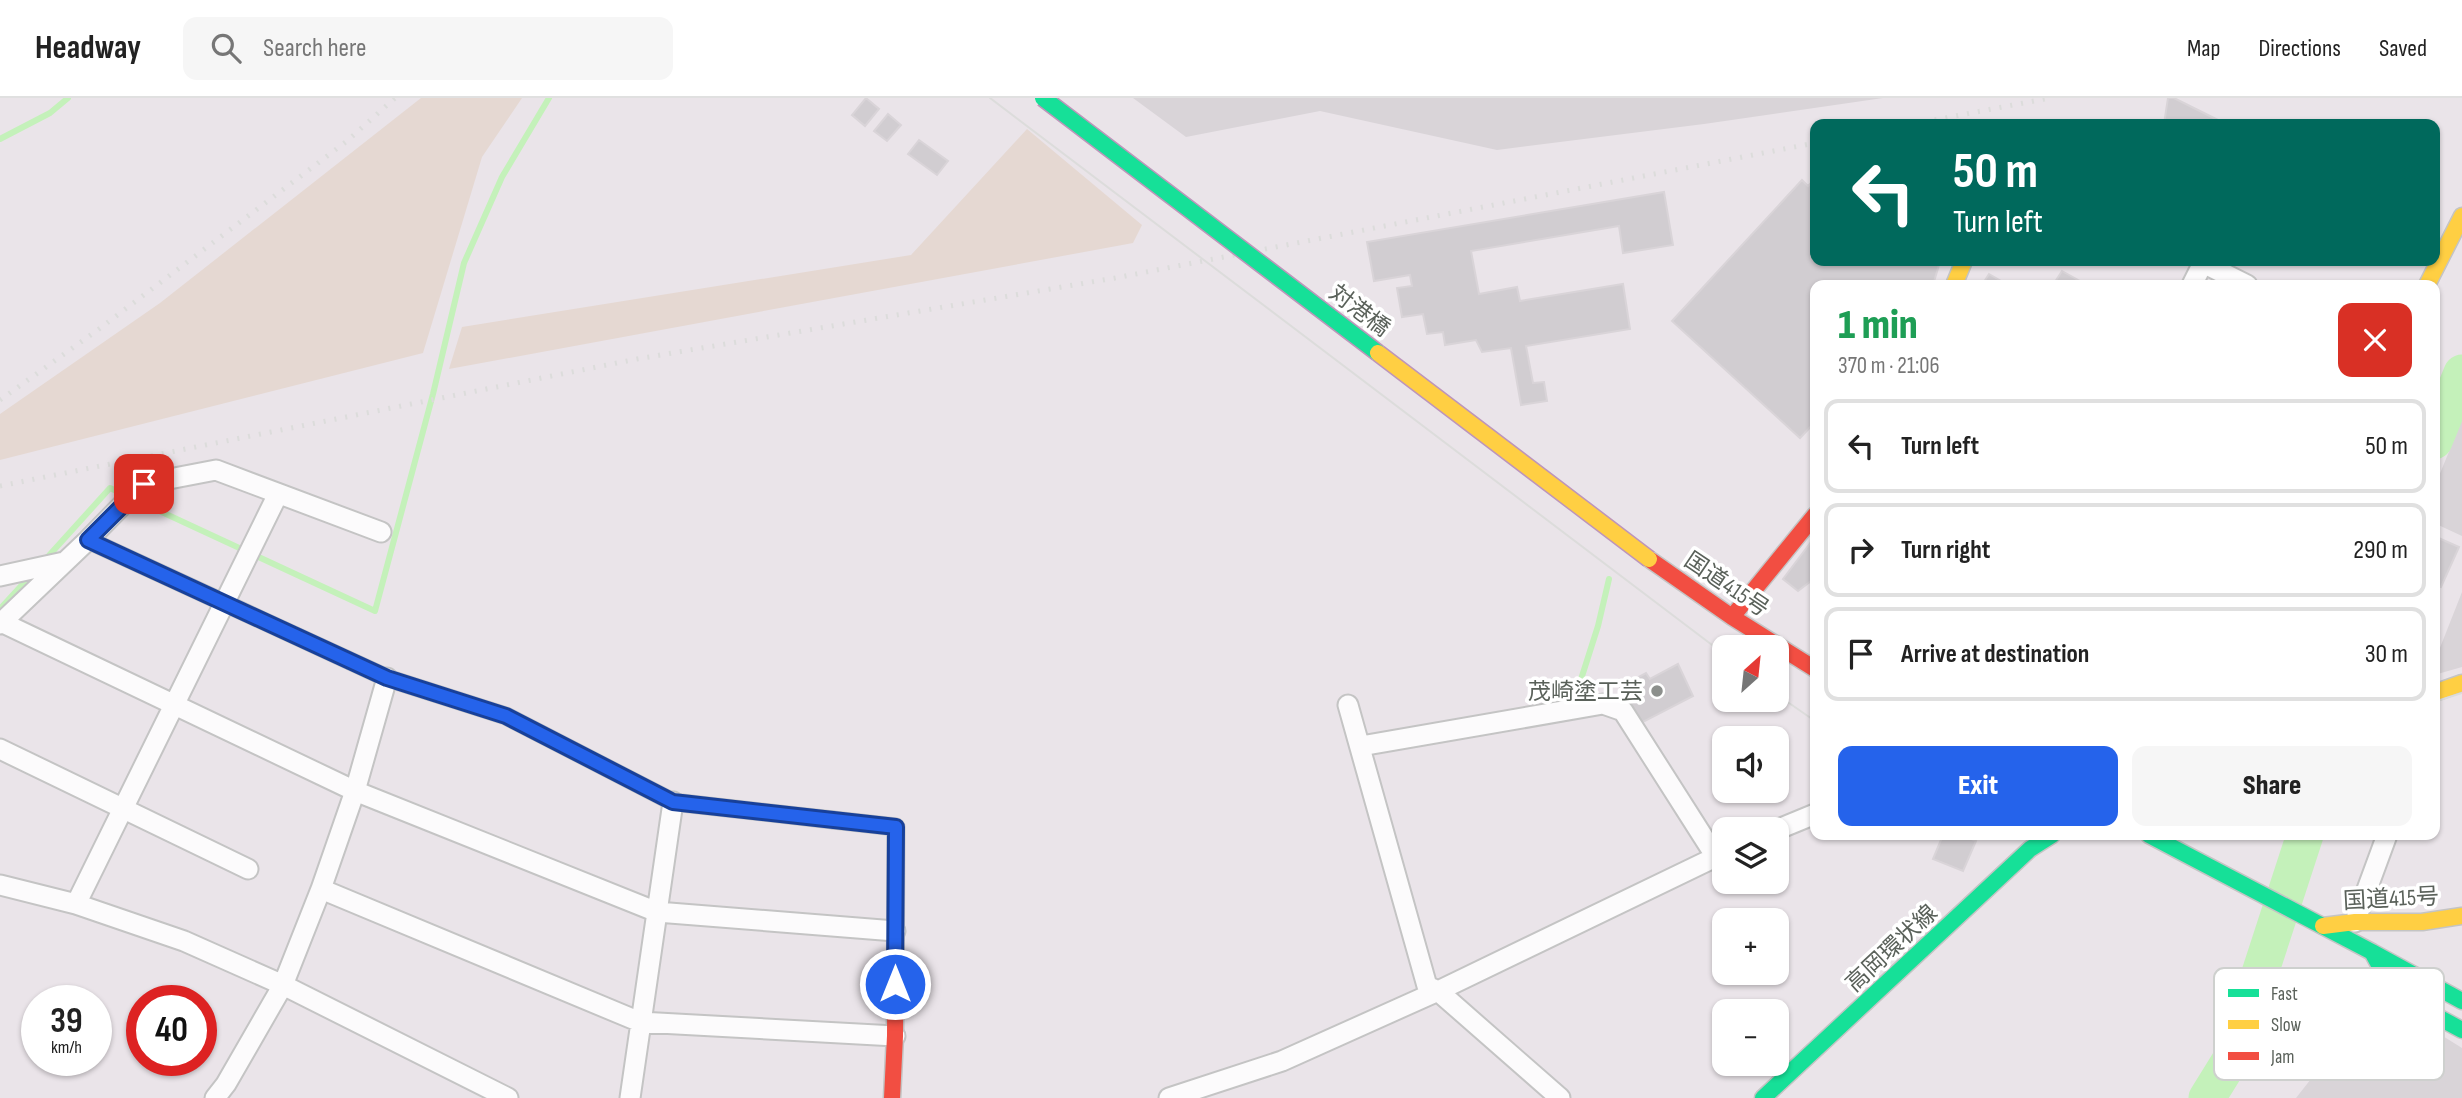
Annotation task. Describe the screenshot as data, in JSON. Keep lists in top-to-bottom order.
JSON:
{
  "streets": {
    "main road": ["対港橋", "国道415号", "高岡環状線"]
  },
  "crossings": [
    ["対港橋", "国道415号"]
  ],
  "places": ["茂崎塗工芸"],
  "legend": ["Fast", "Slow", "Jam"],
  "north": "top right",
  "page": {
    "header": "Headway",
    "search": "Search here",
    "nav": ["Map", "Directions", "Saved"],
    "turn": ["50 m", "Turn left"],
    "heading": ["1 min", "370 m · 21:06"],
    "list": [
      {
        "name": "Turn left",
        "value": "50 m"
      },
      {
        "name": "Turn right",
        "value": "290 m"
      },
      {
        "name": "Arrive at destination",
        "value": "30 m"
      }
    ],
    "map_buttons": ["+", "−"],
    "buttons": ["Exit", "Share"],
    "speed": "39 km/h",
    "limit": "40"
  }
}
